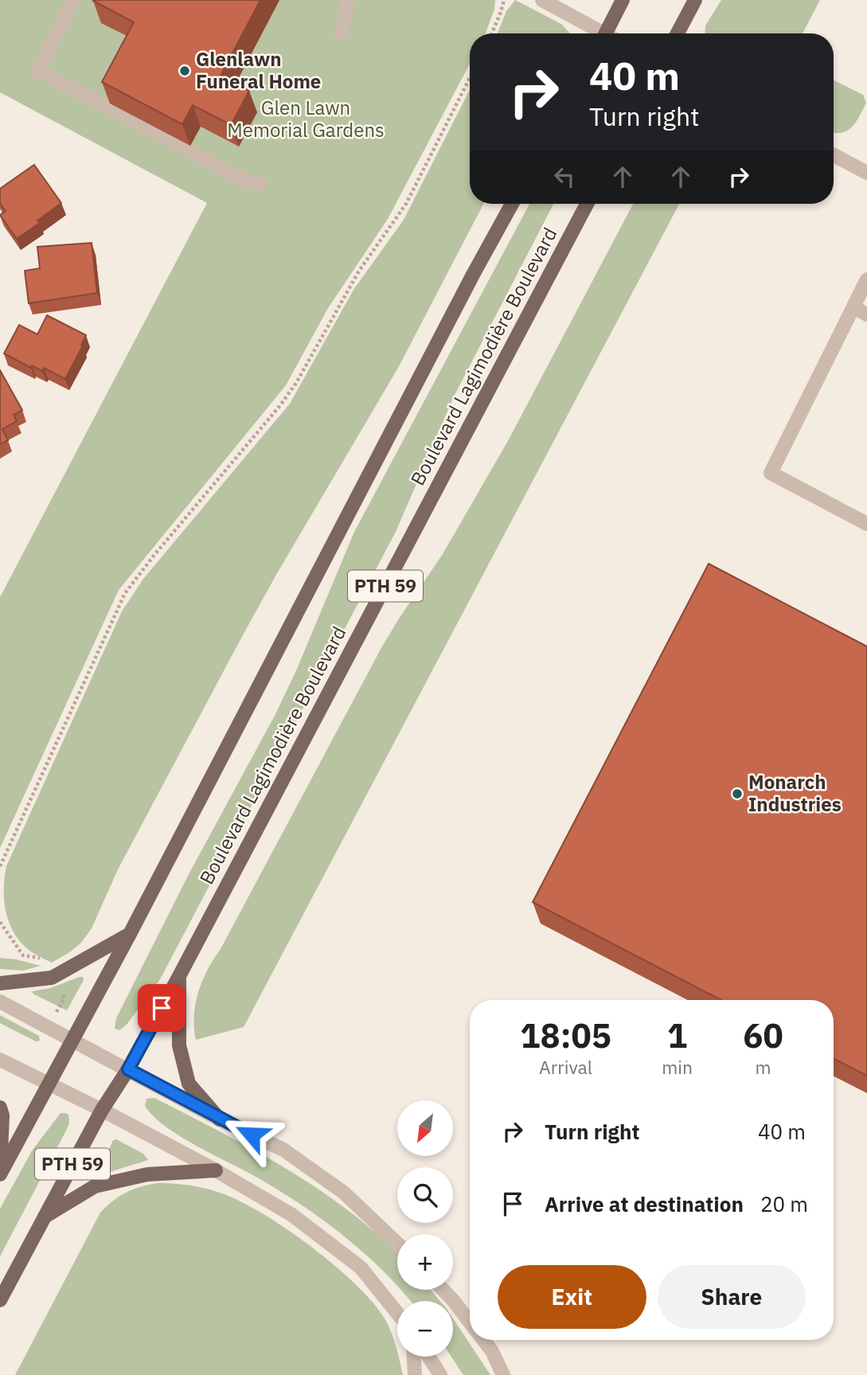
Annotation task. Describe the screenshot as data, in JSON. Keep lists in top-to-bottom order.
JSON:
{
  "streets": {
    "main road": ["Boulevard Lagimodière Boulevard", "PTH 59"]
  },
  "parks": ["Glen Lawn Memorial Gardens"],
  "places": ["Glenlawn Funeral Home", "Monarch Industries"],
  "north": "bottom left",
  "page": {
    "turn": ["40 m", "Turn right"],
    "eta": [
      "18:05",
      "Arrival",
      "1",
      "min",
      "60",
      "m"
    ],
    "list": [
      {
        "name": "Turn right",
        "value": "40 m"
      },
      {
        "name": "Arrive at destination",
        "value": "20 m"
      }
    ],
    "map_buttons": ["+", "−"],
    "buttons": ["Exit", "Share"]
  }
}
